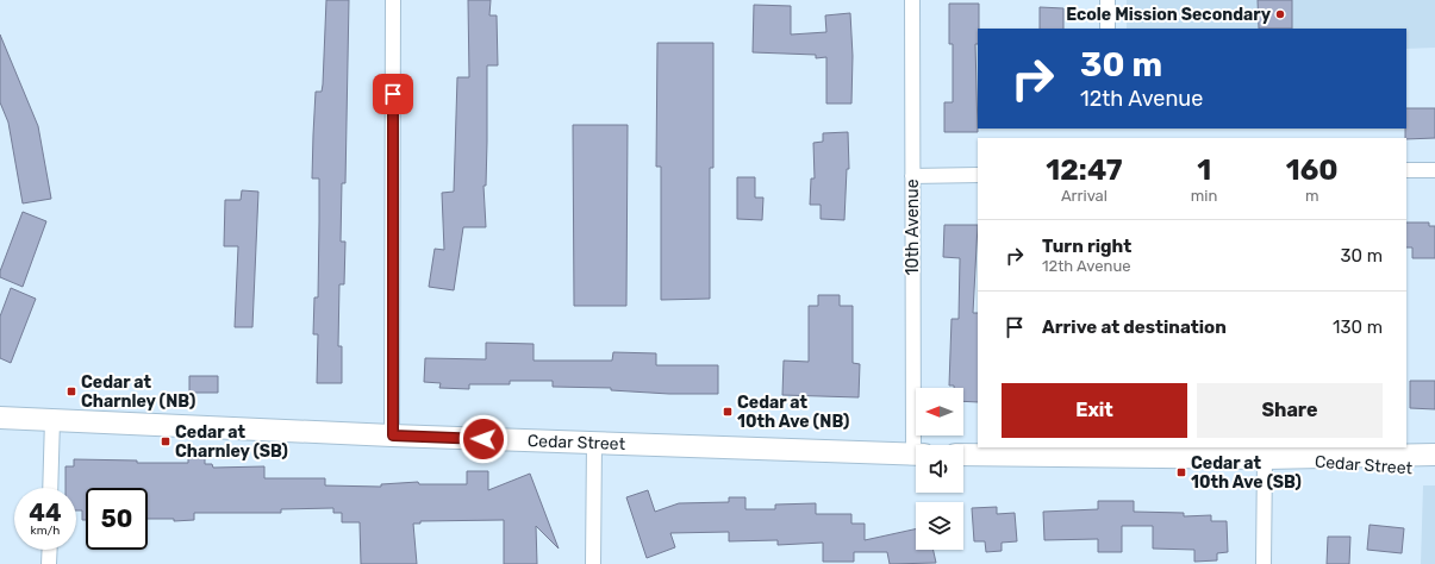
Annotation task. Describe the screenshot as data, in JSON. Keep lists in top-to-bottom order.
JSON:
{
  "streets": {
    "main road": ["Cedar Street"],
    "street": ["10th Avenue"]
  },
  "places": {
    "other": ["Ecole Mission Secondary"],
    "transit": [
      "Cedar at Charnley (NB)",
      "Cedar at 10th Ave (NB)",
      "Cedar at Charnley (SB)",
      "Cedar at 10th Ave (SB)"
    ]
  },
  "north": "left",
  "page": {
    "turn": ["30 m", "12th Avenue"],
    "eta": [
      "12:47",
      "Arrival",
      "1",
      "min",
      "160",
      "m"
    ],
    "list": [
      {
        "name": "Turn right",
        "note": "12th Avenue",
        "value": "30 m"
      },
      {
        "name": "Arrive at destination",
        "value": "130 m"
      }
    ],
    "buttons": ["Exit", "Share"],
    "speed": "44 km/h",
    "limit": "50"
  }
}
